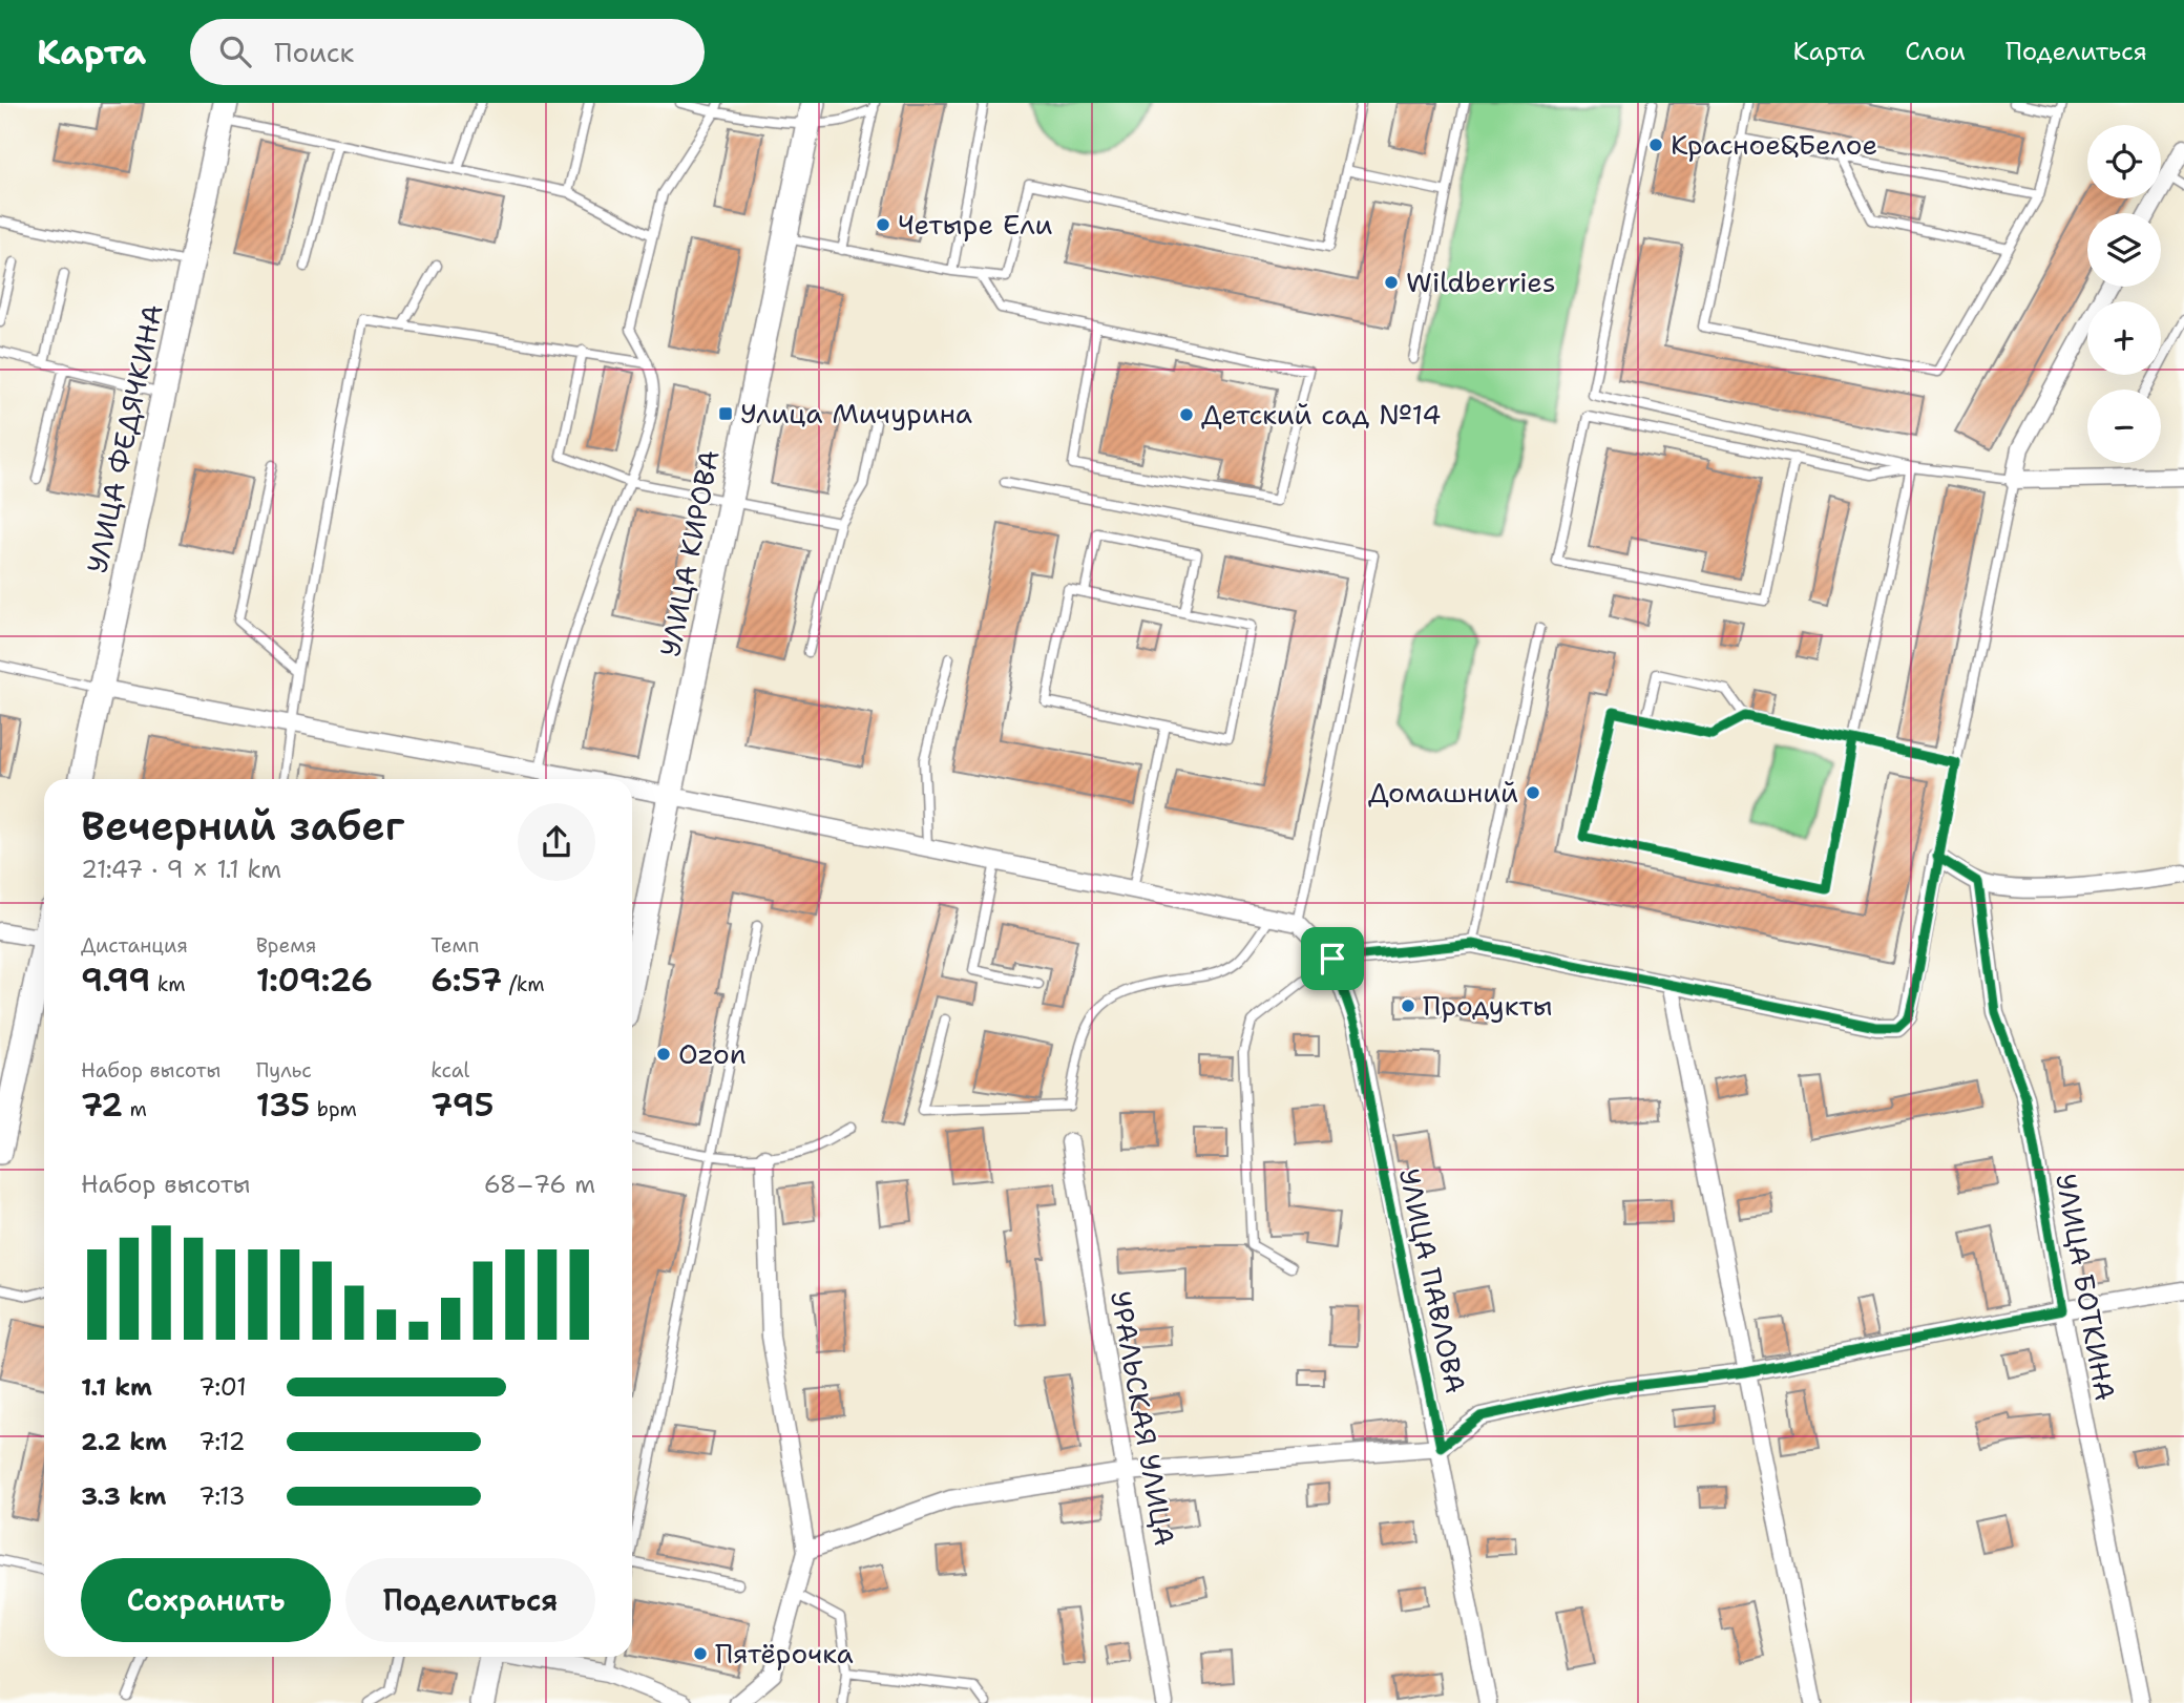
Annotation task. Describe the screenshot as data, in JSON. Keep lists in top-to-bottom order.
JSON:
{
  "streets": {
    "main road": ["УЛИЦА ФЕДЯЧКИНА", "УЛИЦА КИРОВА"],
    "street": ["УЛИЦА ПАВЛОВА", "УЛИЦА БОТКИНА", "УРАЛЬСКАЯ УЛИЦА"]
  },
  "places": {
    "other": [
      "Красное&Белое",
      "Четыре Ели",
      "Wildberries",
      "Детский сад №14",
      "Домашний",
      "Продукты",
      "Ozon",
      "Пятёрочка"
    ],
    "transit": ["Улица Мичурина"]
  },
  "page": {
    "header": "Карта",
    "search": "Поиск",
    "nav": ["Карта", "Слои", "Поделиться"],
    "map_buttons": ["+", "−"],
    "heading": ["Вечерний забег", "21:47 · 9 × 1.1 km"],
    "stats": [
      ["Дистанция", "9.99 km"],
      ["Время", "1:09:26"],
      ["Темп", "6:57 /km"],
      ["Набор высоты", "72 m"],
      ["Пульс", "135 bpm"],
      ["kcal", "795"]
    ],
    "chart": ["Набор высоты", "68–76 m"],
    "list": [
      {
        "name": "1.1 km",
        "note": "7:01"
      },
      {
        "name": "2.2 km",
        "note": "7:12"
      },
      {
        "name": "3.3 km",
        "note": "7:13"
      }
    ],
    "buttons": ["Сохранить", "Поделиться"]
  }
}
